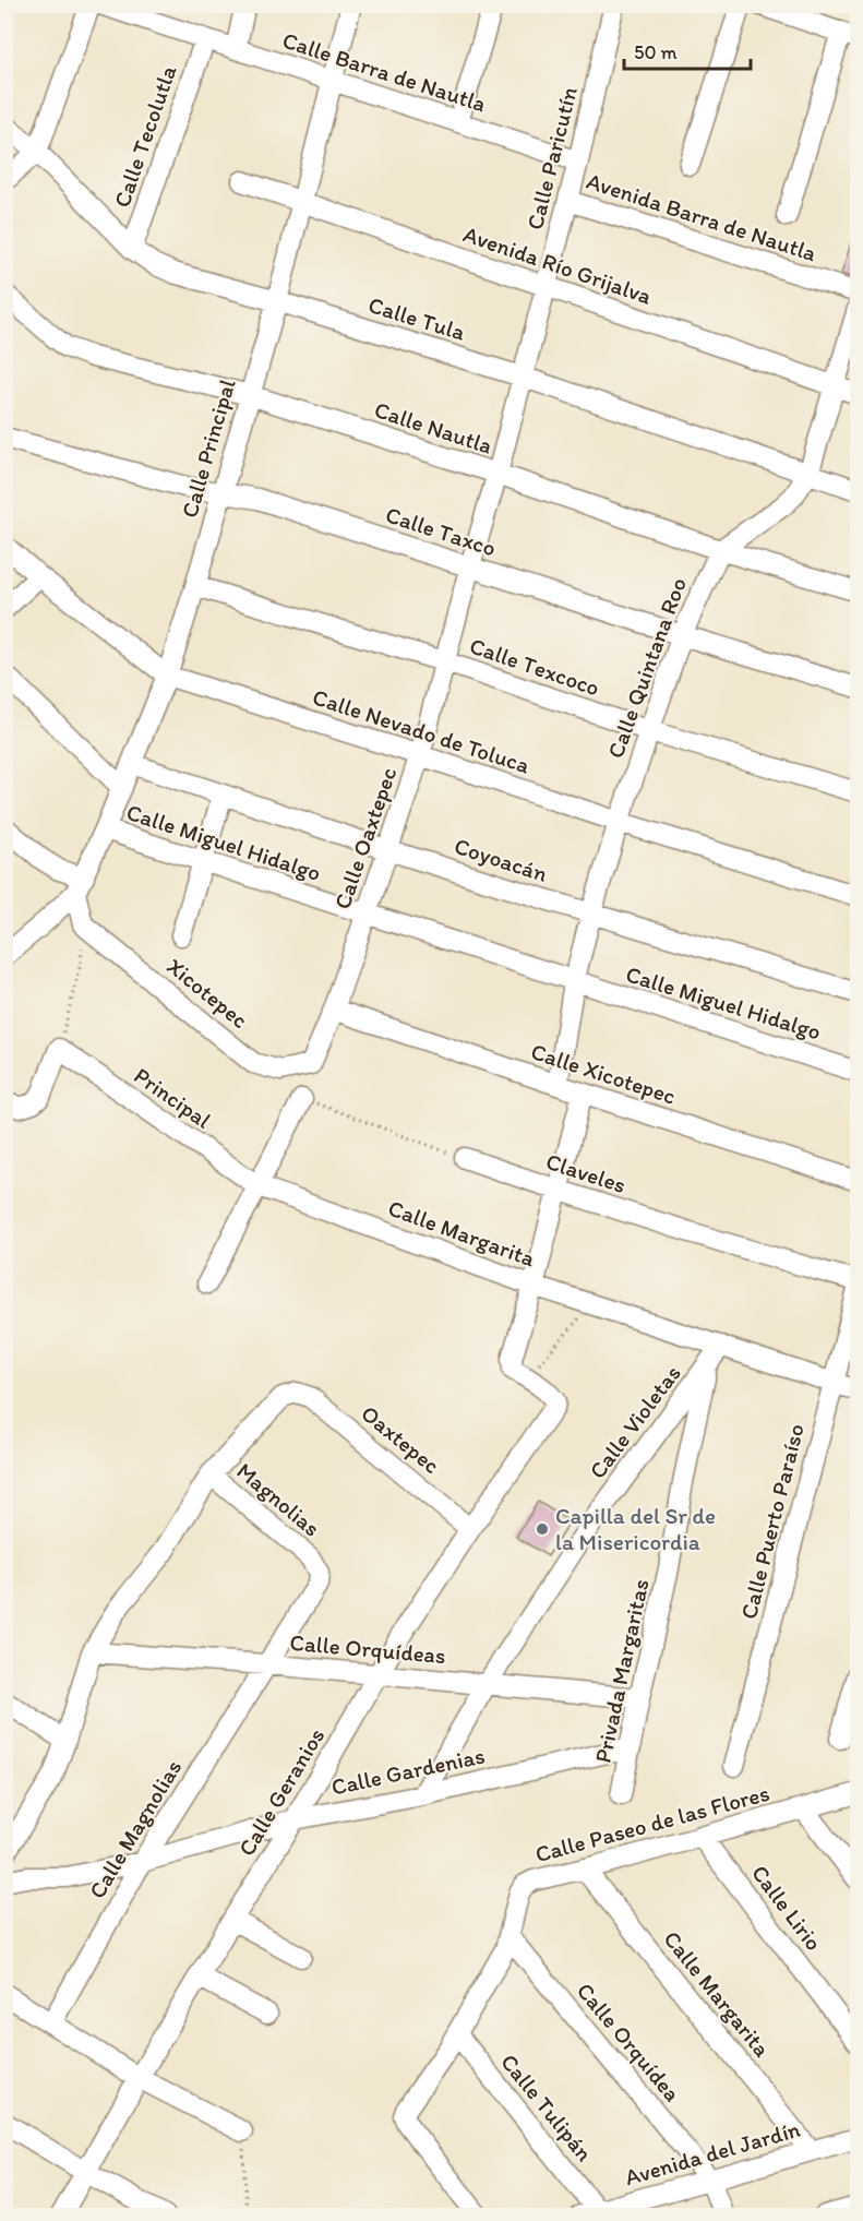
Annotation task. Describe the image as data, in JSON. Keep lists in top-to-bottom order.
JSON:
{
  "streets": {
    "street": [
      "Calle Barra de Nautla",
      "Calle Tecolutla",
      "Calle Paricutín",
      "Avenida Barra de Nautla",
      "Avenida Río Grijalva",
      "Calle Tula",
      "Calle Nautla",
      "Calle Principal",
      "Calle Taxco",
      "Calle Texcoco",
      "Calle Quintana Roo",
      "Calle Nevado de Toluca",
      "Calle Oaxtepec",
      "Calle Miguel Hidalgo",
      "Coyoacán",
      "Xicotepec",
      "Calle Xicotepec",
      "Principal",
      "Claveles",
      "Calle Margarita",
      "Calle Violetas",
      "Oaxtepec",
      "Magnolias",
      "Calle Puerto Paraíso",
      "Calle Orquídeas",
      "Privada Margaritas",
      "Calle Gardenias",
      "Calle Geranios",
      "Calle Paseo de las Flores",
      "Calle Magnolias",
      "Calle Lirio",
      "Calle Orquídea",
      "Calle Tulipán",
      "Avenida del Jardín"
    ]
  },
  "crossings": [
    ["Calle Barra de Nautla", "Calle Tecolutla"],
    ["Calle Barra de Nautla", "Calle Paricutín"],
    ["Calle Barra de Nautla", "Calle Principal"],
    ["Calle Tecolutla", "Calle Tula"],
    ["Calle Paricutín", "Avenida Barra de Nautla"],
    ["Calle Paricutín", "Avenida Río Grijalva"],
    ["Calle Paricutín", "Calle Tula"],
    ["Calle Paricutín", "Calle Nautla"],
    ["Calle Paricutín", "Calle Oaxtepec"],
    ["Avenida Río Grijalva", "Calle Principal"],
    ["Calle Tula", "Calle Principal"],
    ["Calle Nautla", "Calle Principal"],
    ["Calle Nautla", "Calle Quintana Roo"],
    ["Calle Nautla", "Calle Oaxtepec"],
    ["Calle Principal", "Calle Taxco"],
    ["Calle Principal", "Calle Texcoco"],
    ["Calle Principal", "Calle Nevado de Toluca"],
    ["Calle Principal", "Calle Miguel Hidalgo"],
    ["Calle Principal", "Coyoacán"],
    ["Calle Taxco", "Calle Quintana Roo"],
    ["Calle Taxco", "Calle Oaxtepec"],
    ["Calle Texcoco", "Calle Quintana Roo"],
    ["Calle Texcoco", "Calle Oaxtepec"],
    ["Calle Quintana Roo", "Calle Nevado de Toluca"],
    ["Calle Quintana Roo", "Calle Miguel Hidalgo"],
    ["Calle Quintana Roo", "Coyoacán"],
    ["Calle Quintana Roo", "Calle Xicotepec"],
    ["Calle Nevado de Toluca", "Calle Oaxtepec"],
    ["Calle Oaxtepec", "Calle Miguel Hidalgo"],
    ["Calle Oaxtepec", "Coyoacán"],
    ["Calle Oaxtepec", "Xicotepec"],
    ["Calle Oaxtepec", "Calle Xicotepec"],
    ["Principal", "Calle Margarita"],
    ["Calle Margarita", "Calle Violetas"],
    ["Calle Margarita", "Calle Puerto Paraíso"],
    ["Calle Margarita", "Calle Paseo de las Flores"],
    ["Calle Margarita", "Avenida del Jardín"],
    ["Calle Violetas", "Calle Orquídeas"],
    ["Calle Violetas", "Privada Margaritas"],
    ["Calle Violetas", "Calle Gardenias"],
    ["Oaxtepec", "Magnolias"],
    ["Oaxtepec", "Calle Geranios"],
    ["Magnolias", "Calle Orquídeas"],
    ["Magnolias", "Calle Magnolias"],
    ["Calle Orquídeas", "Privada Margaritas"],
    ["Calle Orquídeas", "Calle Geranios"],
    ["Calle Orquídeas", "Calle Magnolias"],
    ["Privada Margaritas", "Calle Gardenias"],
    ["Calle Gardenias", "Calle Geranios"],
    ["Calle Gardenias", "Calle Magnolias"],
    ["Calle Paseo de las Flores", "Calle Lirio"],
    ["Calle Paseo de las Flores", "Calle Orquídea"],
    ["Calle Paseo de las Flores", "Calle Tulipán"],
    ["Calle Orquídea", "Avenida del Jardín"],
    ["Calle Tulipán", "Avenida del Jardín"]
  ],
  "places": ["Capilla del Sr de la Misericordia"],
  "scale_bar": "50 m"
}
